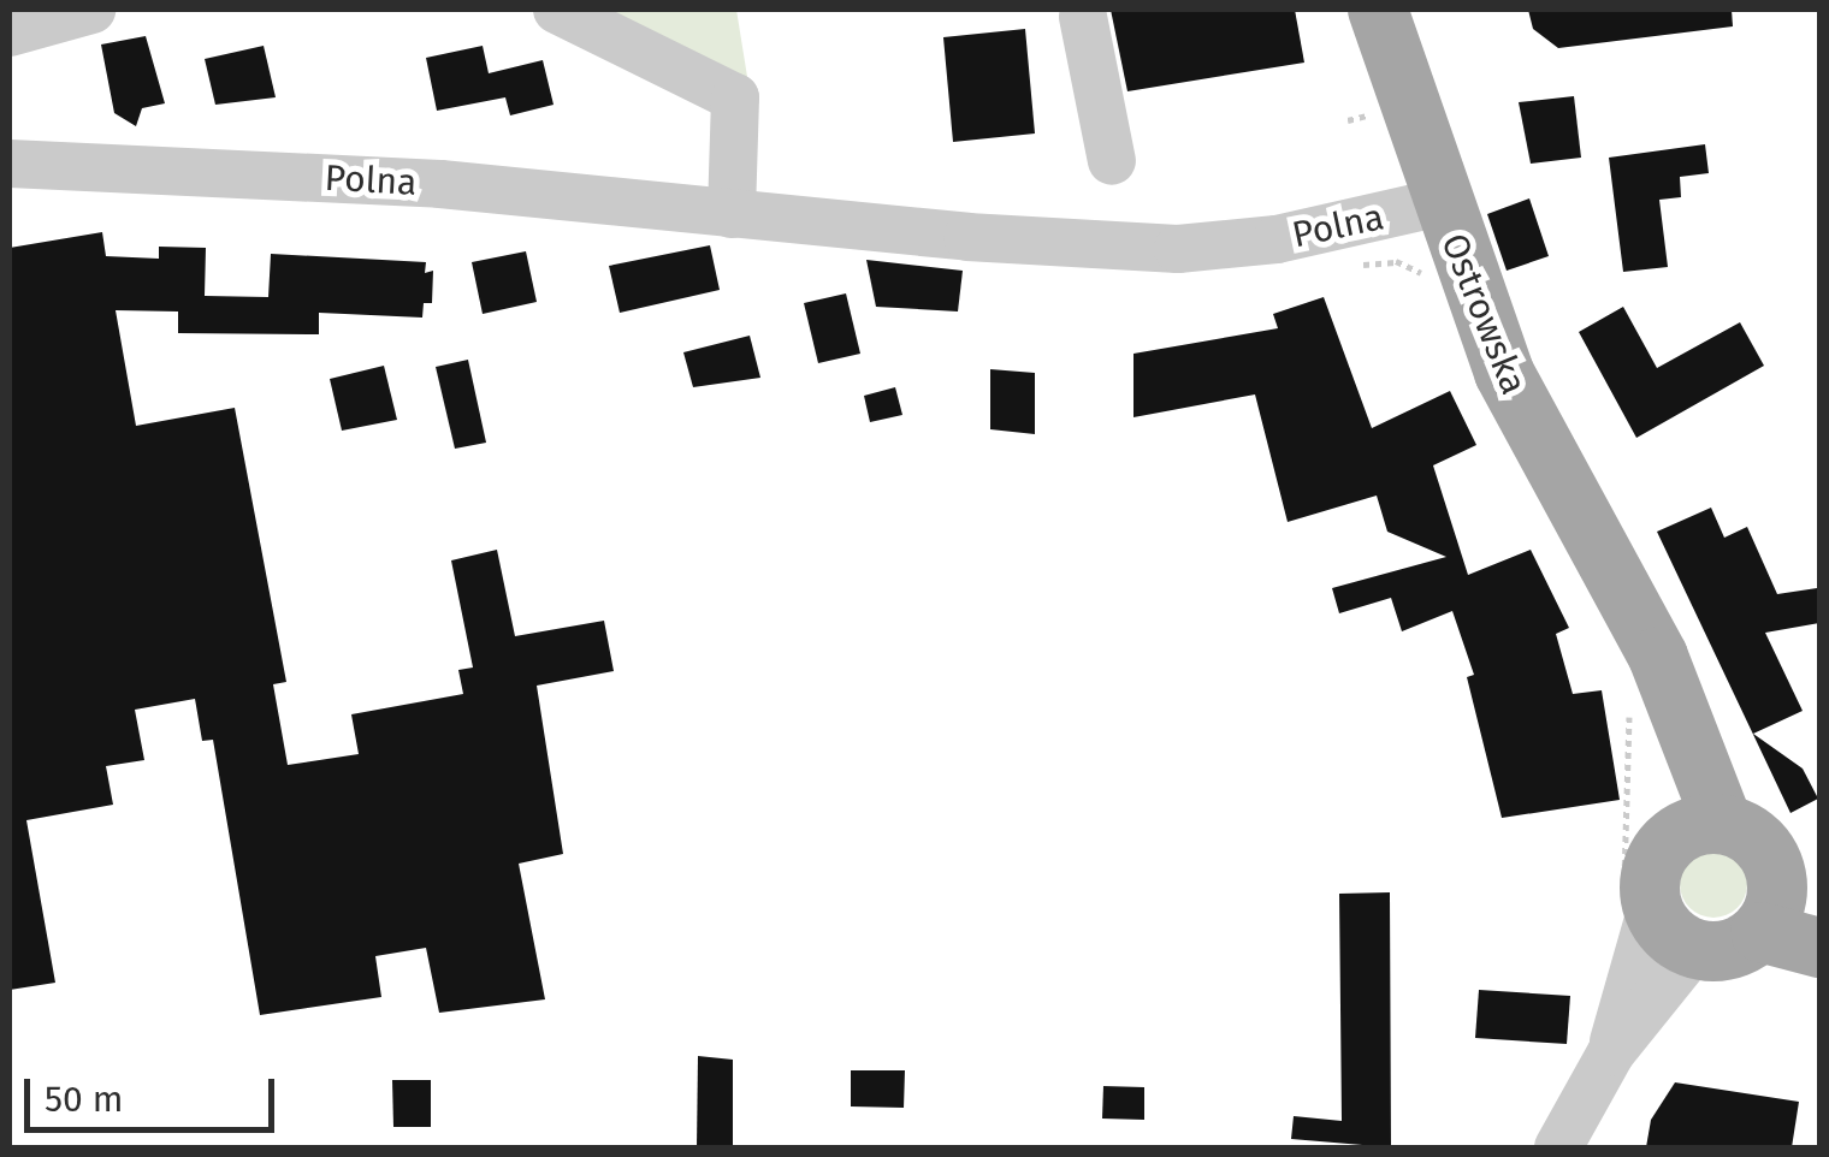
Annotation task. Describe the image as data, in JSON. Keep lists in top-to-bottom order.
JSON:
{
  "streets": {
    "main road": ["Ostrowska"],
    "street": ["Polna"]
  },
  "crossings": [
    ["Polna", "Ostrowska"]
  ],
  "scale_bar": "50 m"
}
